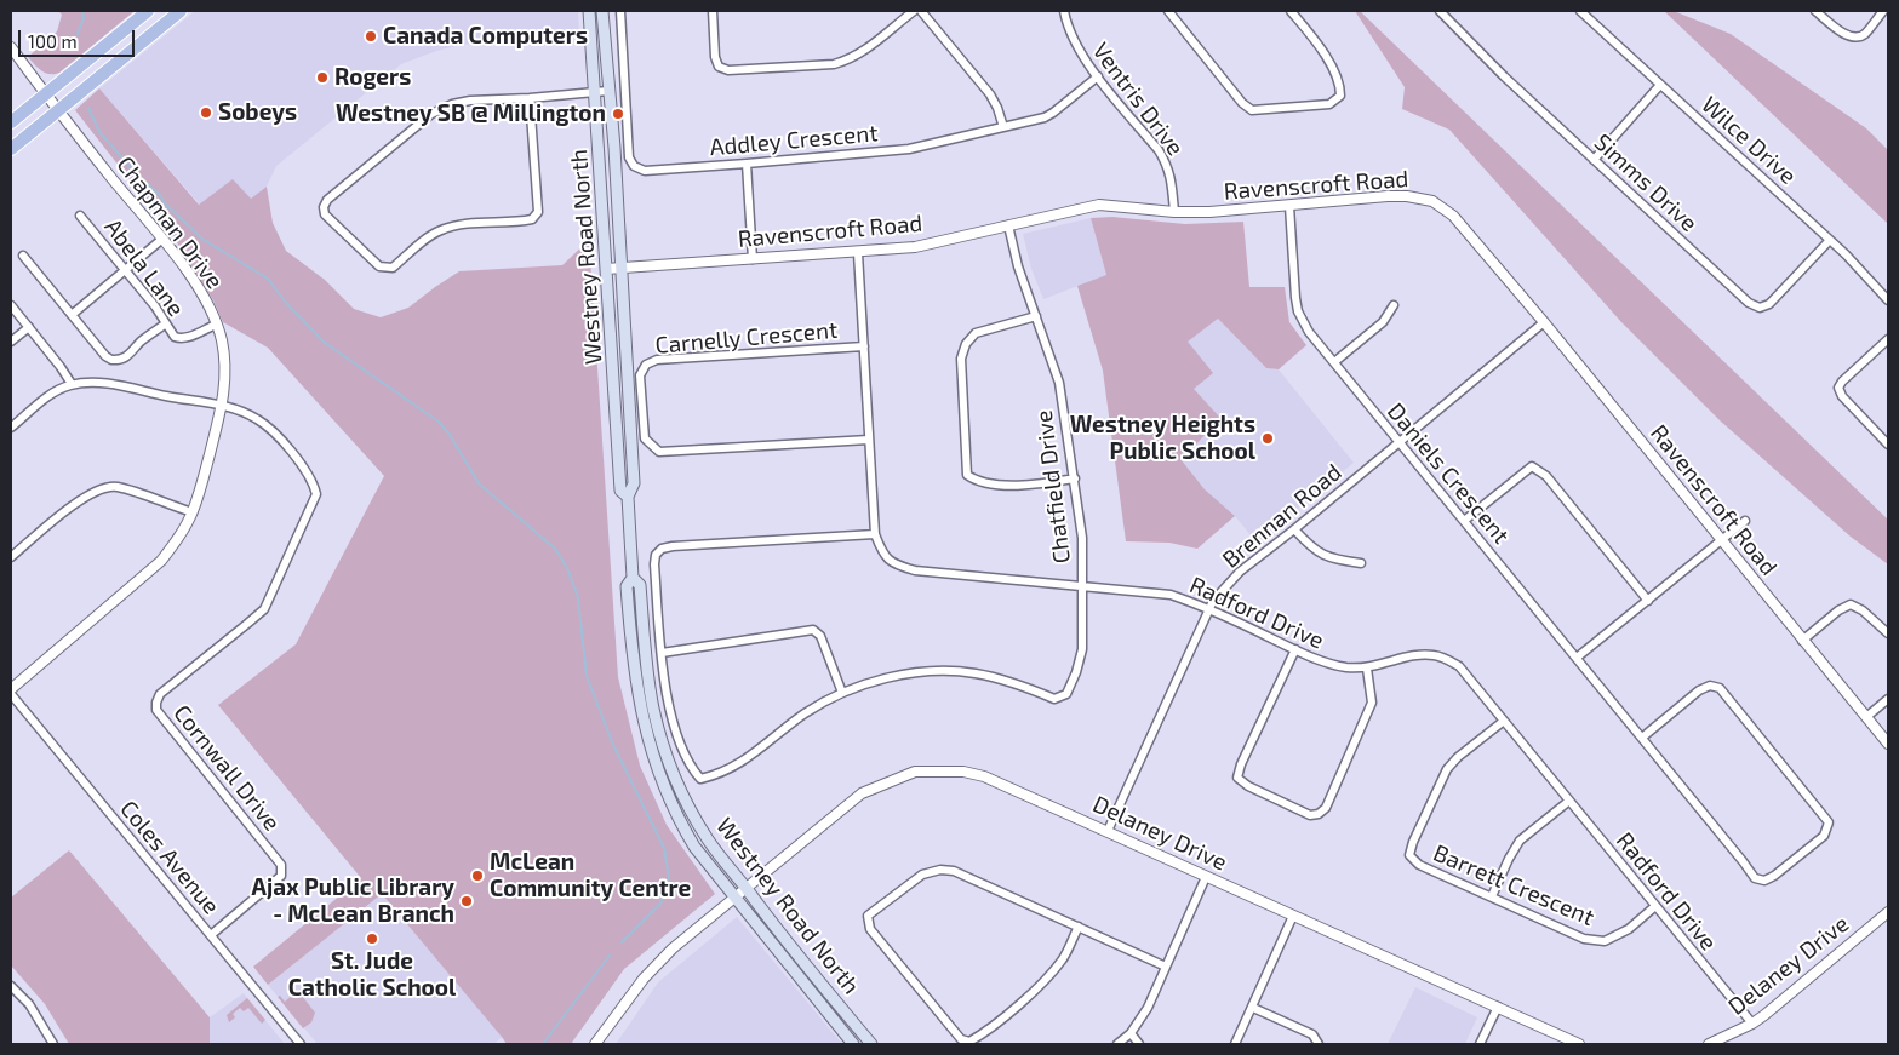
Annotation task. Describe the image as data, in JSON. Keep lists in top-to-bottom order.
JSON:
{
  "streets": {
    "main road": ["Westney Road North"],
    "street": [
      "Ventris Drive",
      "Addley Crescent",
      "Wilce Drive",
      "Simms Drive",
      "Ravenscroft Road",
      "Chapman Drive",
      "Abela Lane",
      "Carnelly Crescent",
      "Daniels Crescent",
      "Chatfield Drive",
      "Brennan Road",
      "Radford Drive",
      "Cornwall Drive",
      "Delaney Drive",
      "Coles Avenue",
      "Barrett Crescent"
    ]
  },
  "crossings": [
    ["Ventris Drive", "Addley Crescent"],
    ["Ventris Drive", "Ravenscroft Road"],
    ["Wilce Drive", "Simms Drive"],
    ["Ravenscroft Road", "Westney Road North"],
    ["Ravenscroft Road", "Daniels Crescent"],
    ["Ravenscroft Road", "Chatfield Drive"],
    ["Ravenscroft Road", "Brennan Road"],
    ["Ravenscroft Road", "Radford Drive"],
    ["Chapman Drive", "Abela Lane"],
    ["Chapman Drive", "Cornwall Drive"],
    ["Westney Road North", "Delaney Drive"],
    ["Carnelly Crescent", "Radford Drive"],
    ["Daniels Crescent", "Brennan Road"],
    ["Chatfield Drive", "Radford Drive"],
    ["Brennan Road", "Radford Drive"],
    ["Brennan Road", "Delaney Drive"],
    ["Radford Drive", "Delaney Drive"],
    ["Radford Drive", "Barrett Crescent"],
    ["Cornwall Drive", "Coles Avenue"]
  ],
  "places": [
    "Canada Computers",
    "Rogers",
    "Sobeys",
    "Westney SB @ Millington",
    "Westney Heights Public School",
    "McLean Community Centre",
    "Ajax Public Library - McLean Branch",
    "St. Jude Catholic School"
  ],
  "scale_bar": "100 m"
}
